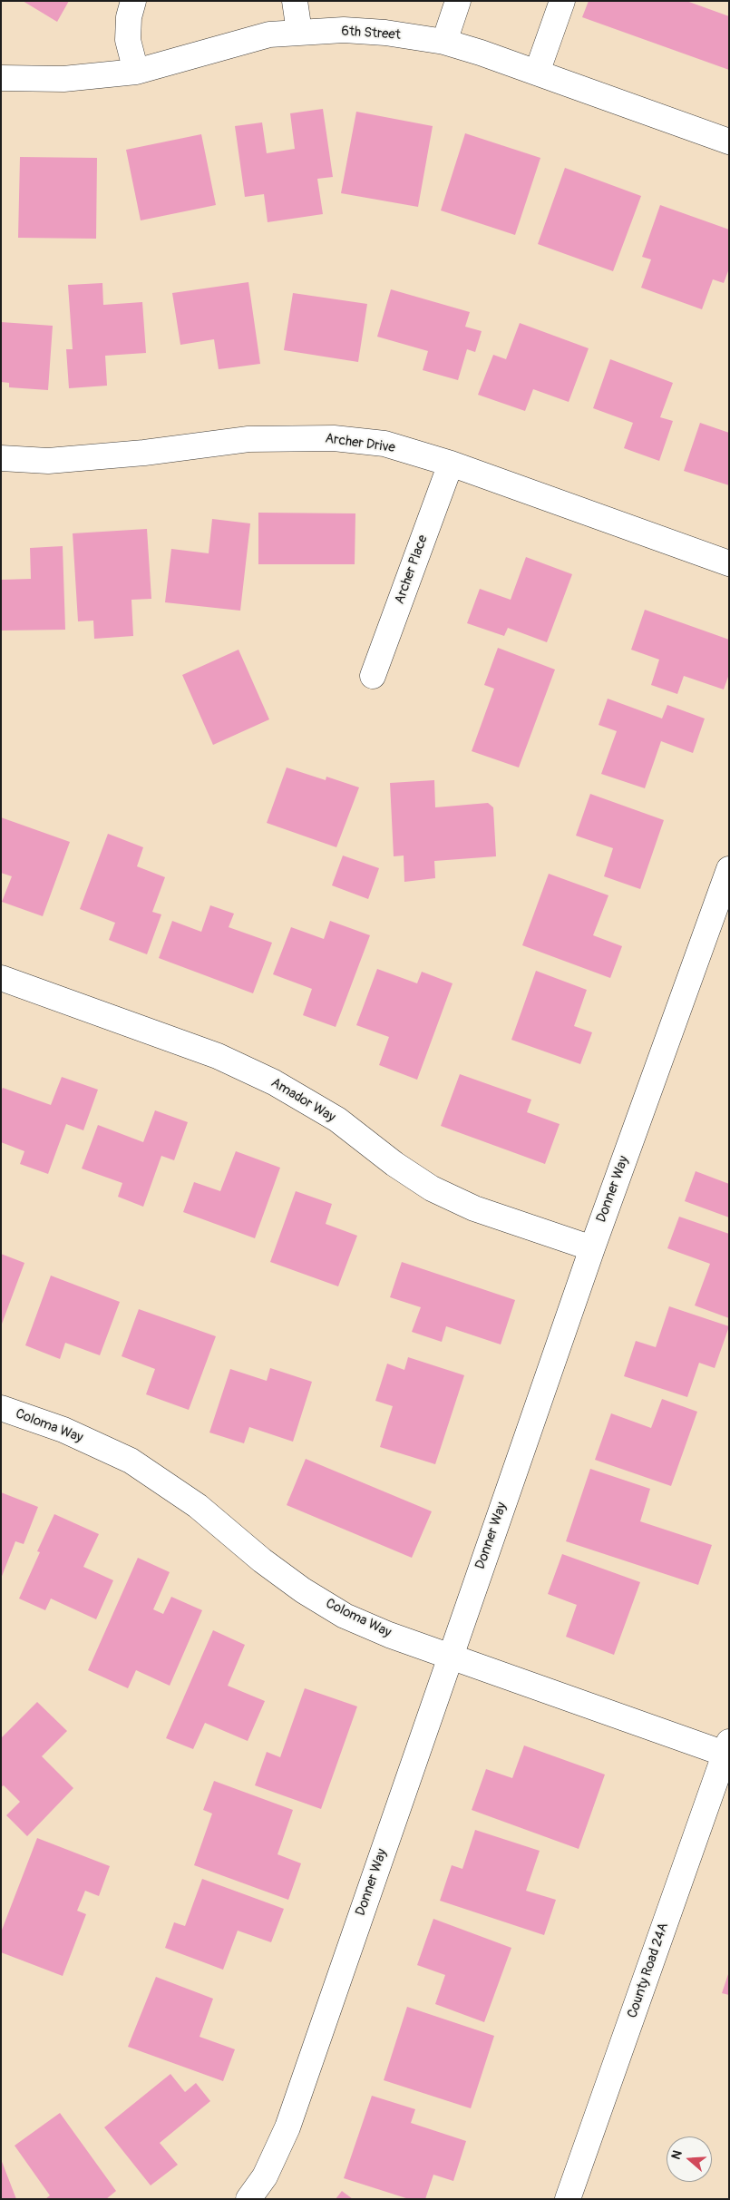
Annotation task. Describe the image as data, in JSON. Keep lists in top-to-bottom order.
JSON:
{
  "streets": {
    "street": [
      "6th Street",
      "Archer Drive",
      "Archer Place",
      "Amador Way",
      "Donner Way",
      "Coloma Way",
      "County Road 24A"
    ]
  },
  "crossings": [
    ["Archer Drive", "Archer Place"],
    ["Amador Way", "Donner Way"],
    ["Donner Way", "Coloma Way"],
    ["Coloma Way", "County Road 24A"]
  ],
  "north": "left"
}
